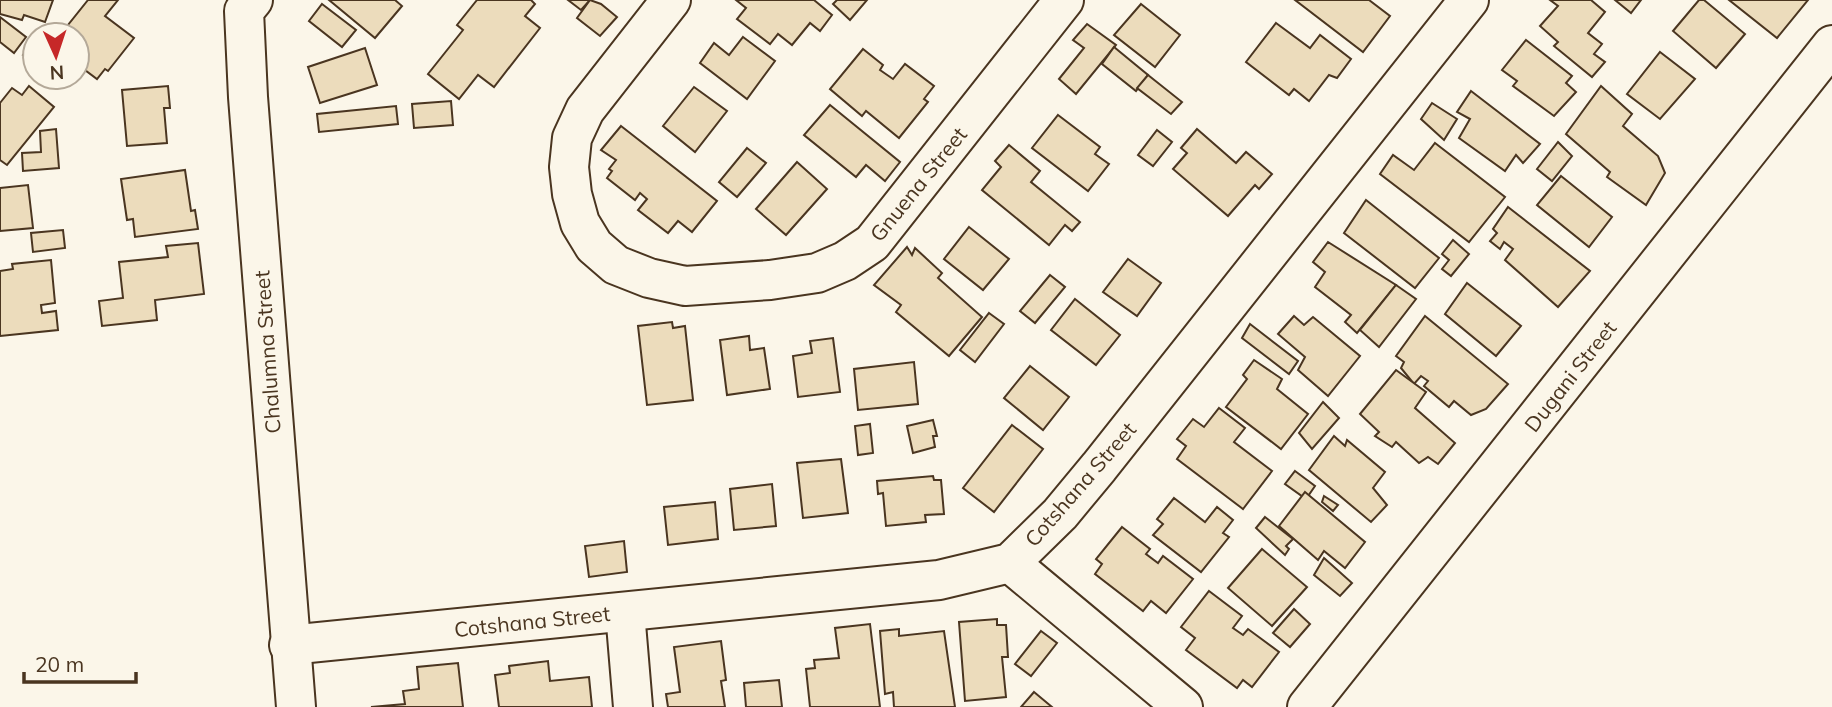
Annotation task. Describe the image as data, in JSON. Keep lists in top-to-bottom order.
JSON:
{
  "streets": {
    "street": [
      "Gnuena Street",
      "Chalumna Street",
      "Dugani Street",
      "Cotshana Street"
    ]
  },
  "crossings": [
    ["Chalumna Street", "Cotshana Street"]
  ],
  "scale_bar": "20 m",
  "north": "bottom"
}
